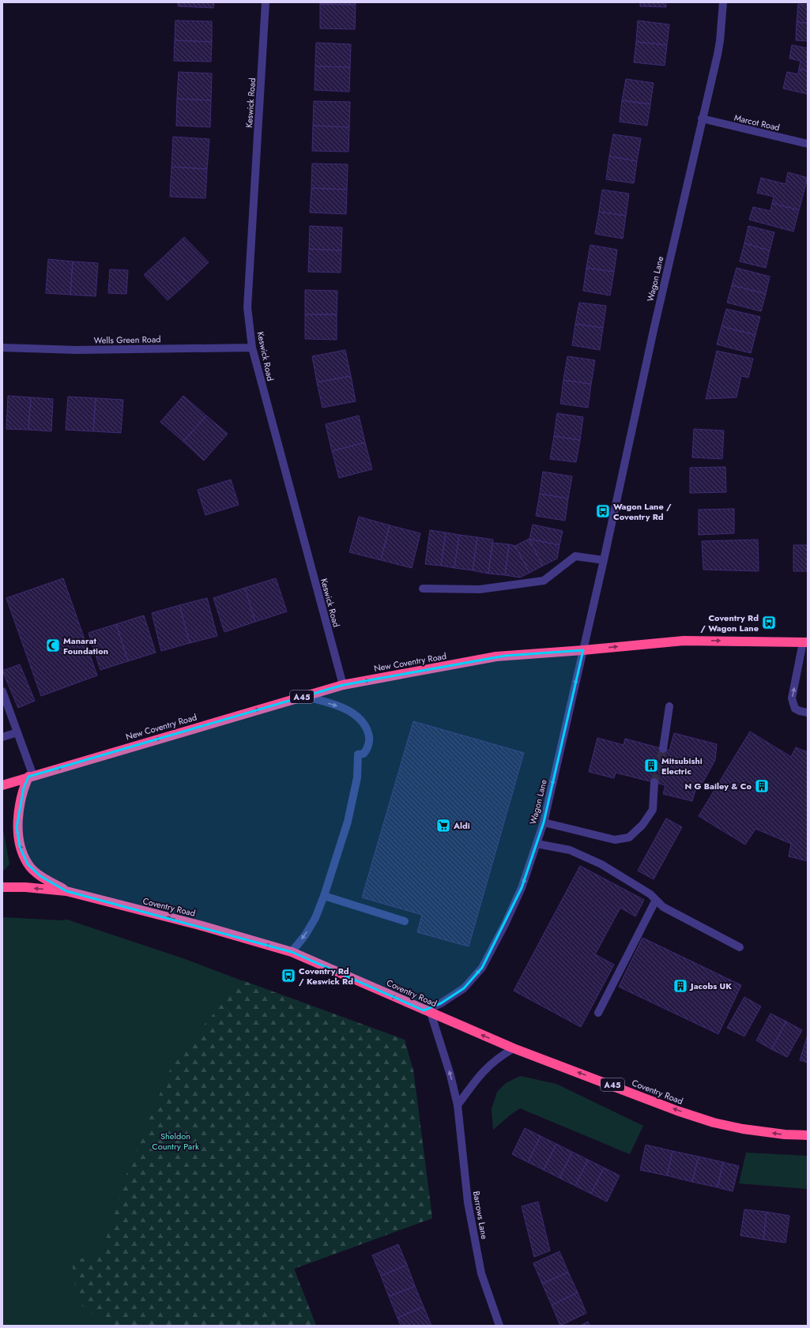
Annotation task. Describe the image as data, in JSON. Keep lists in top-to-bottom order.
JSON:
{
  "streets": {
    "highway": ["New Coventry Road", "A45", "Coventry Road"],
    "street": [
      "Keswick Road",
      "Marcot Road",
      "Wagon Lane",
      "Wells Green Road",
      "Barrows Lane"
    ]
  },
  "crossings": [
    ["Keswick Road", "Wells Green Road"],
    ["Keswick Road", "New Coventry Road"],
    ["Marcot Road", "Wagon Lane"],
    ["Wagon Lane", "New Coventry Road"],
    ["Wagon Lane", "Coventry Road"],
    ["Wagon Lane", "Barrows Lane"],
    ["New Coventry Road", "A45"],
    ["Coventry Road", "Barrows Lane"]
  ],
  "one_way": ["New Coventry Road", "Coventry Road"],
  "parks": ["Sheldon Country Park"],
  "places": {
    "bus stop": ["Wagon Lane / Coventry Rd", "Coventry Rd / Wagon Lane", "Coventry Rd / Keswick Rd"],
    "mosque": ["Manarat Foundation"],
    "building": ["Mitsubishi Electric", "N G Bailey & Co", "Jacobs UK"],
    "supermarket": ["Aldi"]
  }
}
